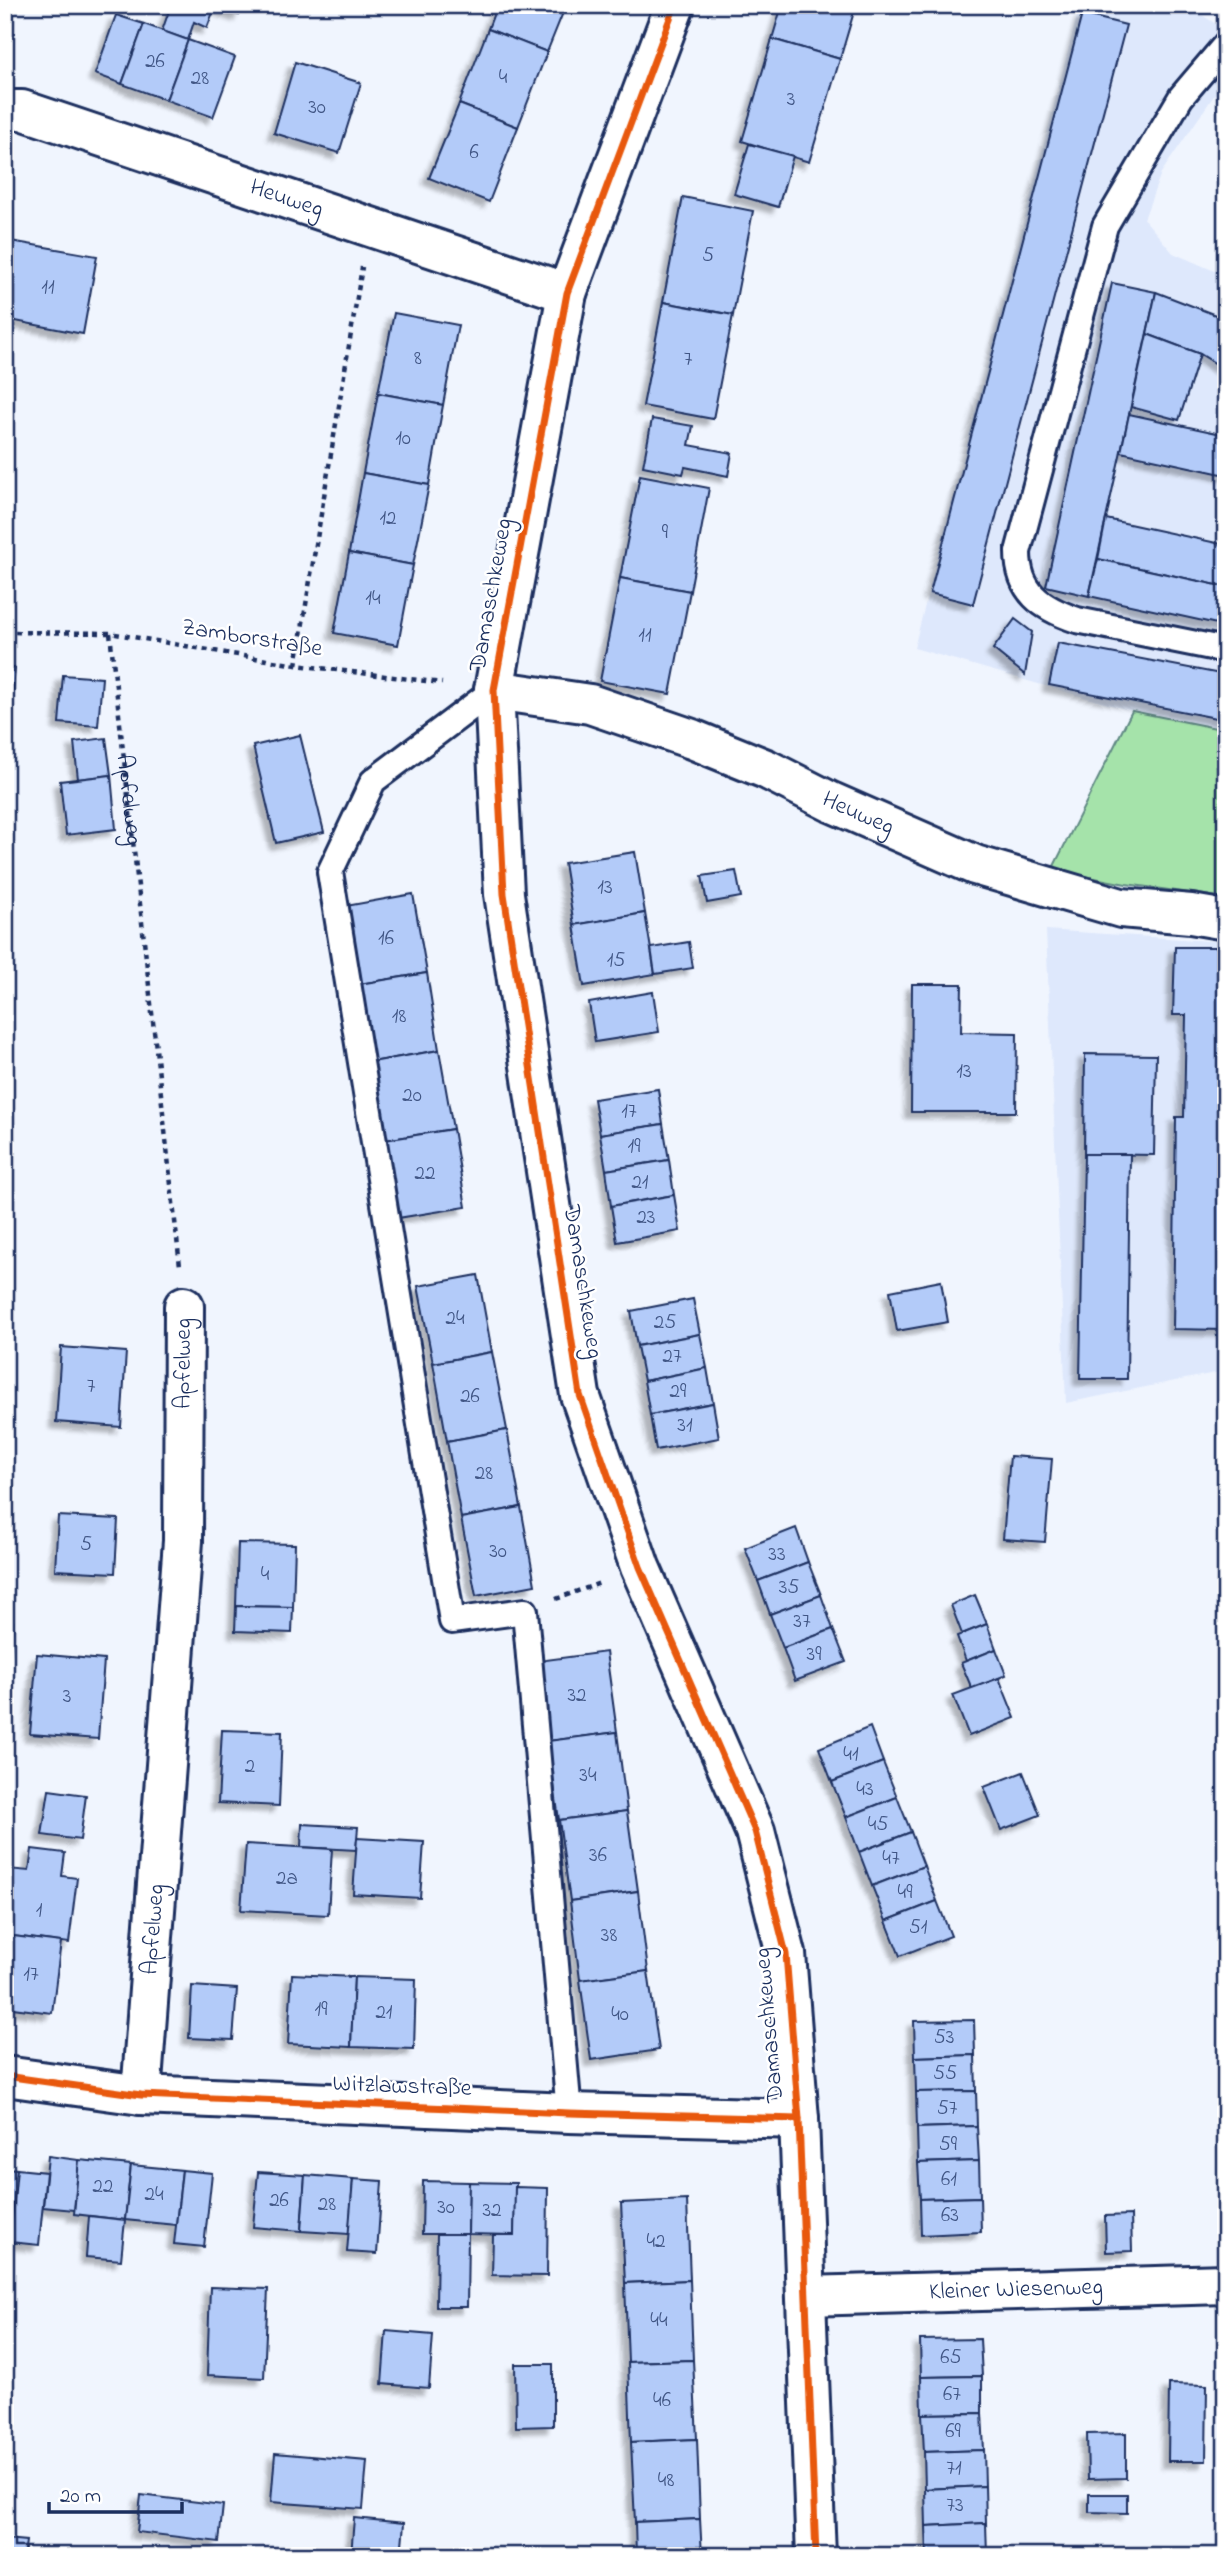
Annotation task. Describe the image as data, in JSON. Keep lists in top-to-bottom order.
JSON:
{
  "streets": {
    "street": [
      "Heuweg",
      "Damaschkeweg",
      "Apfelweg",
      "Witzlawstraße",
      "Kleiner Wiesenweg"
    ],
    "path": ["Zamborstraße"]
  },
  "crossings": [
    ["Heuweg", "Damaschkeweg"],
    ["Heuweg", "Zamborstraße"],
    ["Damaschkeweg", "Zamborstraße"],
    ["Damaschkeweg", "Witzlawstraße"],
    ["Damaschkeweg", "Kleiner Wiesenweg"],
    ["Zamborstraße", "Apfelweg"],
    ["Apfelweg", "Witzlawstraße"]
  ],
  "house_numbers": [
    "26",
    "4",
    "28",
    "3",
    "30",
    "6",
    "5",
    "11",
    "8",
    "7",
    "10",
    "12",
    "9",
    "14",
    "11",
    "13",
    "16",
    "15",
    "18",
    "13",
    "20",
    "17",
    "19",
    "22",
    "21",
    "23",
    "24",
    "25",
    "27",
    "7",
    "29",
    "26",
    "31",
    "28",
    "5",
    "30",
    "33",
    "4",
    "35",
    "37",
    "39",
    "32",
    "3",
    "41",
    "2",
    "34",
    "43",
    "45",
    "36",
    "47",
    "2a",
    "49",
    "1",
    "51",
    "38",
    "17",
    "19",
    "21",
    "40",
    "53",
    "55",
    "57",
    "59",
    "61",
    "22",
    "24",
    "26",
    "28",
    "30",
    "32",
    "63",
    "42",
    "44",
    "65",
    "67",
    "46",
    "69",
    "71",
    "48",
    "73"
  ],
  "scale_bar": "20 m"
}
